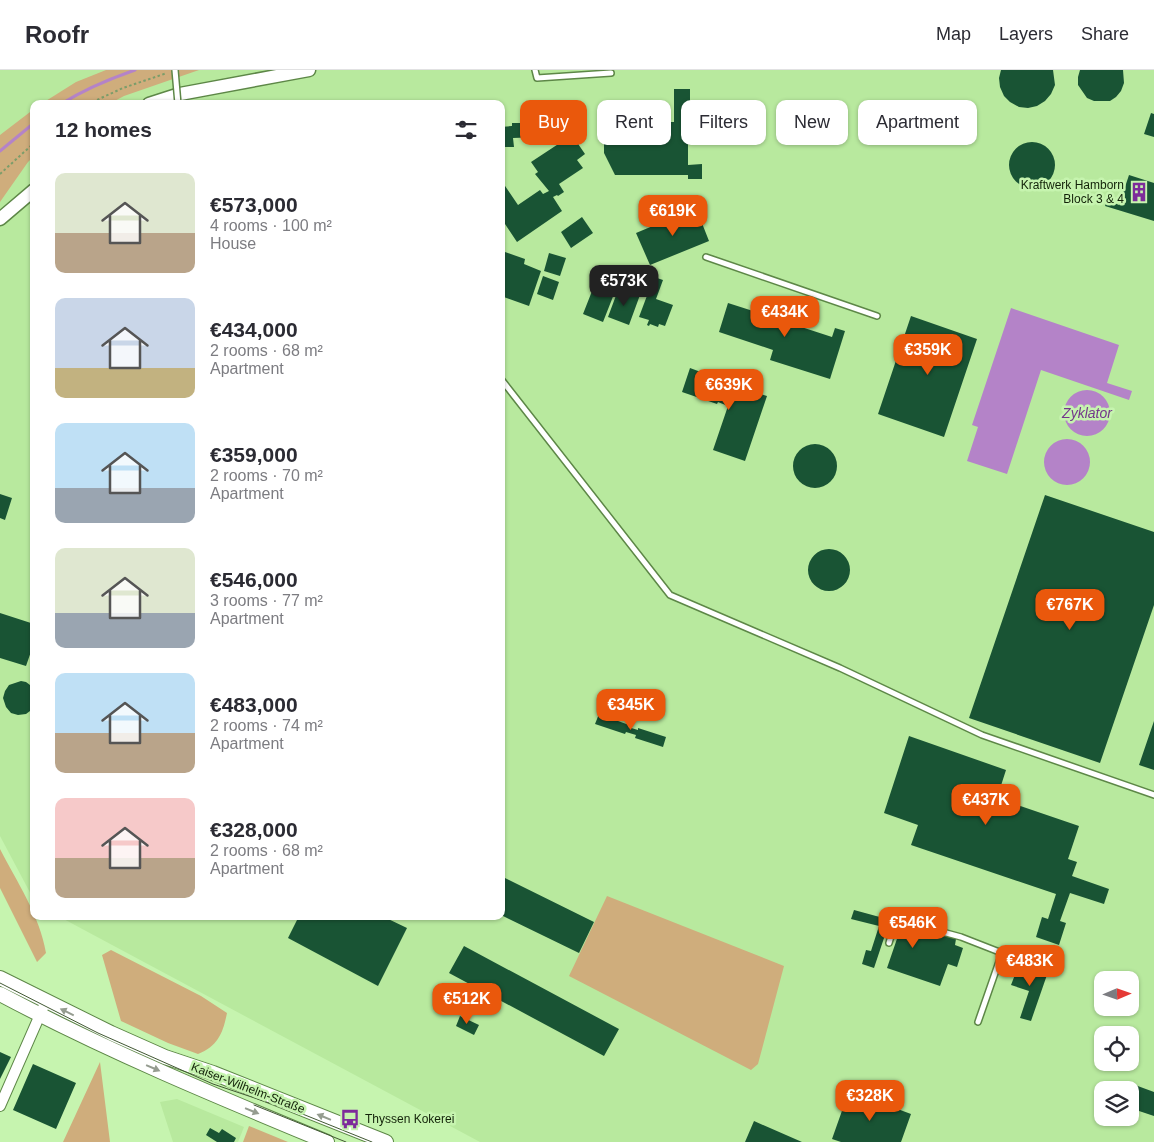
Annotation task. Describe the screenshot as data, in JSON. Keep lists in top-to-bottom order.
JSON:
{
  "streets": {
    "main road": ["Kaiser-Wilhelm-Straße"]
  },
  "water": ["Zyklator"],
  "places": {
    "building": ["Kraftwerk Hamborn Block 3 & 4"],
    "bus stop": ["Thyssen Kokerei"]
  },
  "north": "right",
  "page": {
    "header": "Roofr",
    "nav": ["Map", "Layers", "Share"],
    "chip": [
      "Buy",
      "Rent",
      "Filters",
      "New",
      "Apartment"
    ],
    "heading": "12 homes",
    "list": [
      {
        "name": "€573,000",
        "note": "4 rooms · 100 m² · House"
      },
      {
        "name": "€434,000",
        "note": "2 rooms · 68 m² · Apartment"
      },
      {
        "name": "€359,000",
        "note": "2 rooms · 70 m² · Apartment"
      },
      {
        "name": "€546,000",
        "note": "3 rooms · 77 m² · Apartment"
      },
      {
        "name": "€483,000",
        "note": "2 rooms · 74 m² · Apartment"
      },
      {
        "name": "€328,000",
        "note": "2 rooms · 68 m² · Apartment"
      }
    ],
    "price": [
      "€619K",
      "€573K",
      "€434K",
      "€359K",
      "€639K",
      "€767K",
      "€345K",
      "€437K",
      "€546K",
      "€483K",
      "€512K",
      "€328K"
    ]
  }
}
